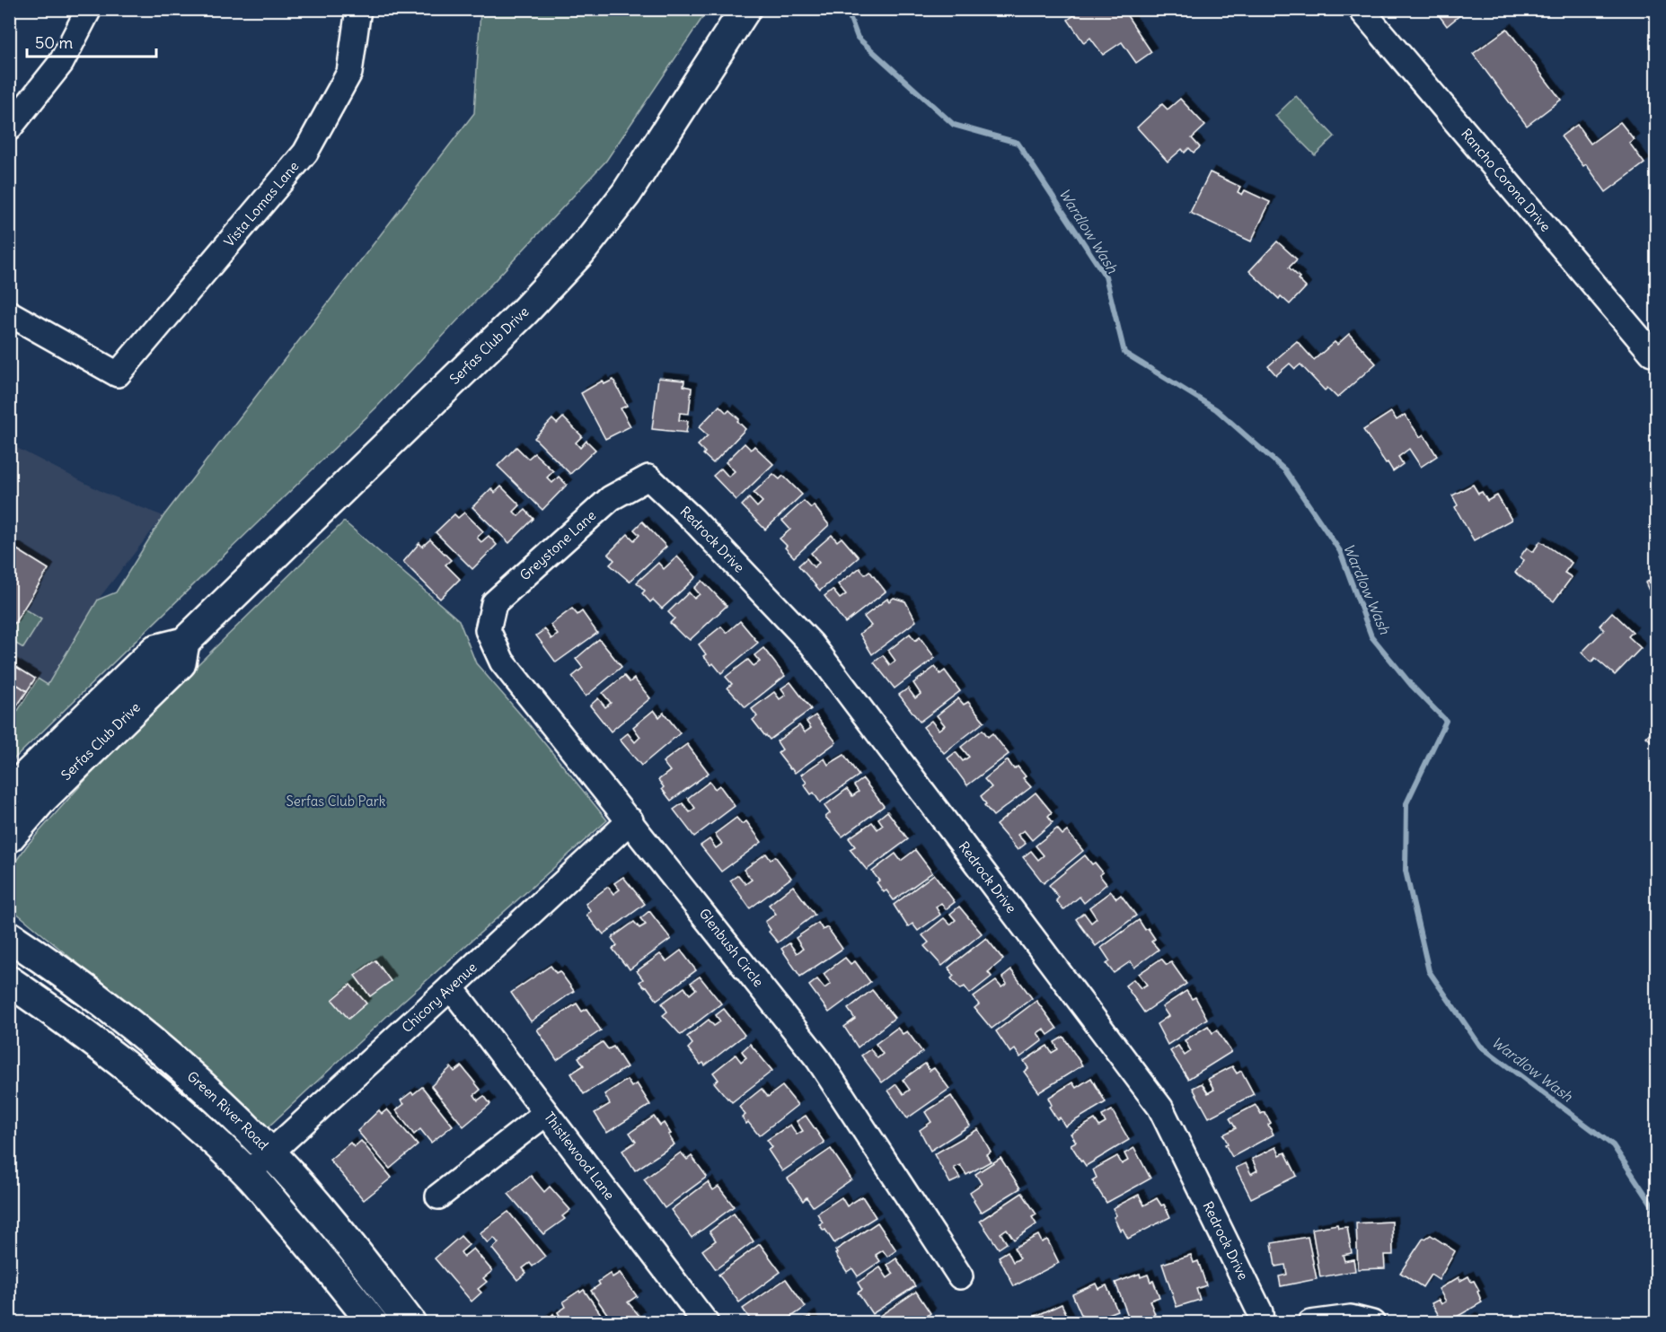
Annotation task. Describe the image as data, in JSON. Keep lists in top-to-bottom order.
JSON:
{
  "streets": {
    "main road": ["Serfas Club Drive", "Green River Road"],
    "street": [
      "Rancho Corona Drive",
      "Vista Lomas Lane",
      "Redrock Drive",
      "Greystone Lane",
      "Glenbush Circle",
      "Chicory Avenue",
      "Thistlewood Lane"
    ]
  },
  "crossings": [
    ["Redrock Drive", "Greystone Lane"],
    ["Greystone Lane", "Glenbush Circle"],
    ["Glenbush Circle", "Chicory Avenue"],
    ["Chicory Avenue", "Green River Road"],
    ["Chicory Avenue", "Thistlewood Lane"]
  ],
  "water": ["Wardlow Wash"],
  "parks": ["Serfas Club Park"],
  "scale_bar": "50 m"
}
